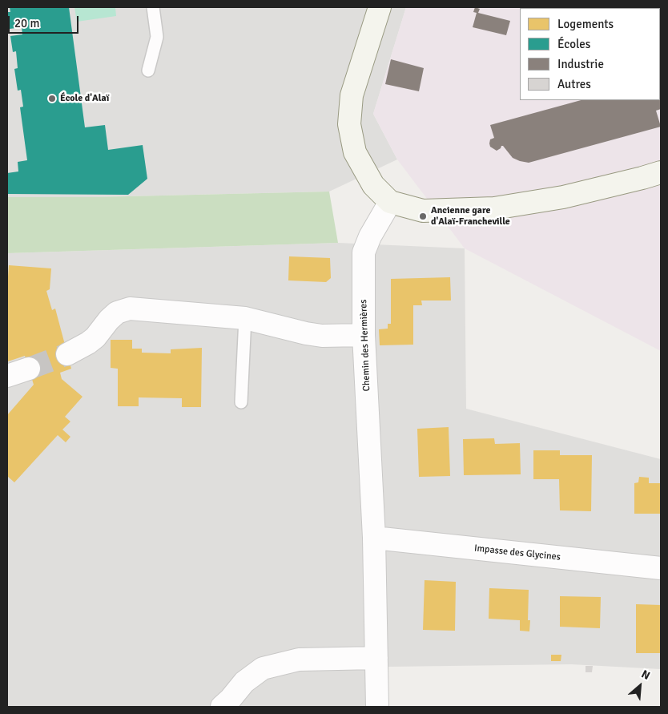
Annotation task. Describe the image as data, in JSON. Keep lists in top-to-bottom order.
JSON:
{
  "streets": {
    "street": ["Chemin des Hermières", "Impasse des Glycines"]
  },
  "crossings": [
    ["Chemin des Hermières", "Impasse des Glycines"]
  ],
  "places": ["École d'Alaï", "Ancienne gare d'Alaï-Francheville"],
  "legend": [
    "Logements",
    "Écoles",
    "Industrie",
    "Autres"
  ],
  "scale_bar": "20 m",
  "north": "top right"
}
